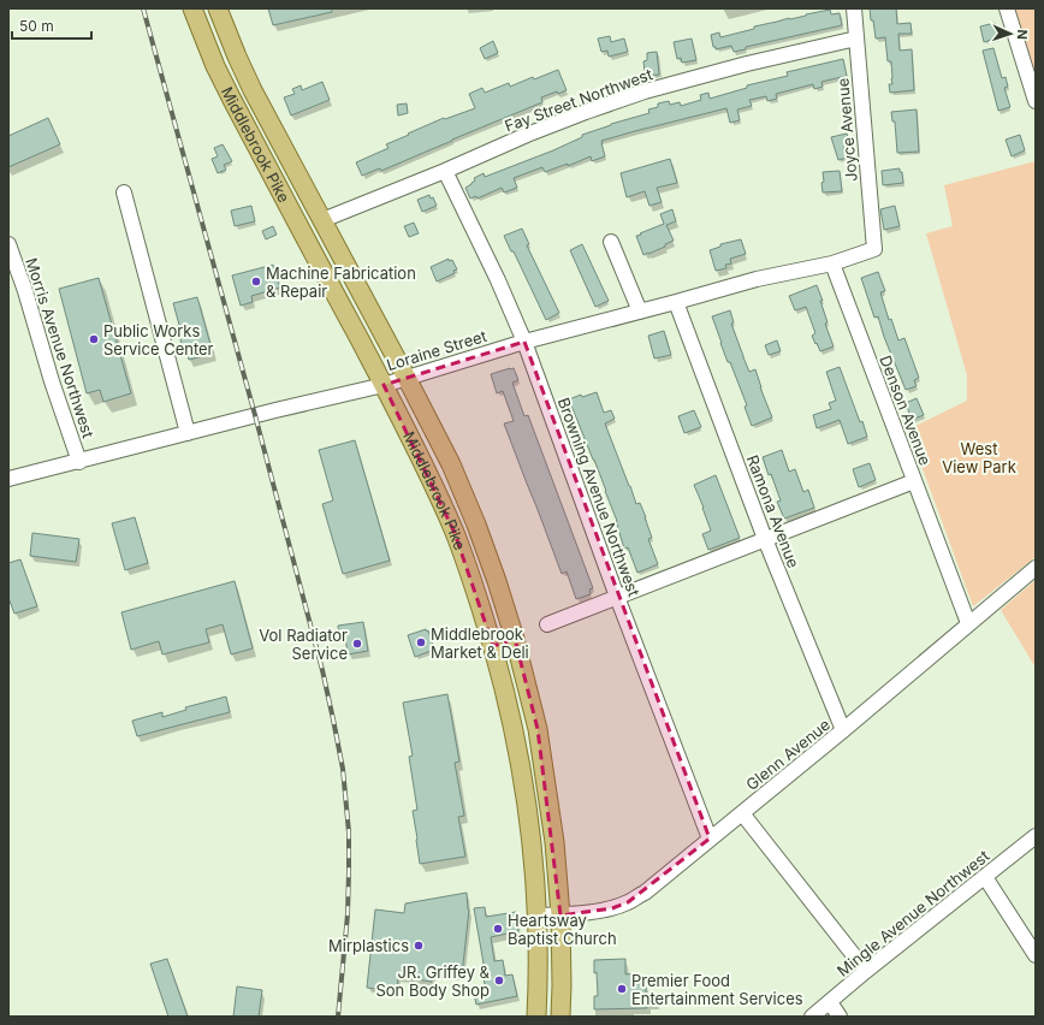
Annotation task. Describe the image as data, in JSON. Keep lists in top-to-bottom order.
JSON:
{
  "streets": {
    "main road": ["Middlebrook Pike"],
    "street": [
      "Fay Street Northwest",
      "Joyce Avenue",
      "Morris Avenue Northwest",
      "Loraine Street",
      "Denson Avenue",
      "Browning Avenue Northwest",
      "Ramona Avenue",
      "Glenn Avenue",
      "Mingle Avenue Northwest"
    ]
  },
  "crossings": [
    ["Fay Street Northwest", "Joyce Avenue"],
    ["Fay Street Northwest", "Middlebrook Pike"],
    ["Fay Street Northwest", "Browning Avenue Northwest"],
    ["Joyce Avenue", "Loraine Street"],
    ["Middlebrook Pike", "Loraine Street"],
    ["Middlebrook Pike", "Glenn Avenue"],
    ["Morris Avenue Northwest", "Loraine Street"],
    ["Loraine Street", "Denson Avenue"],
    ["Loraine Street", "Browning Avenue Northwest"],
    ["Loraine Street", "Ramona Avenue"],
    ["Denson Avenue", "Glenn Avenue"],
    ["Browning Avenue Northwest", "Glenn Avenue"],
    ["Ramona Avenue", "Glenn Avenue"]
  ],
  "parks": ["West View Park"],
  "places": [
    "Machine Fabrication & Repair",
    "Public Works Service Center",
    "Middlebrook Market & Deli",
    "Vol Radiator Service",
    "Heartsway Baptist Church",
    "Mirplastics",
    "JR. Griffey & Son Body Shop",
    "Premier Food Entertainment Services"
  ],
  "scale_bar": "50 m",
  "north": "right"
}
